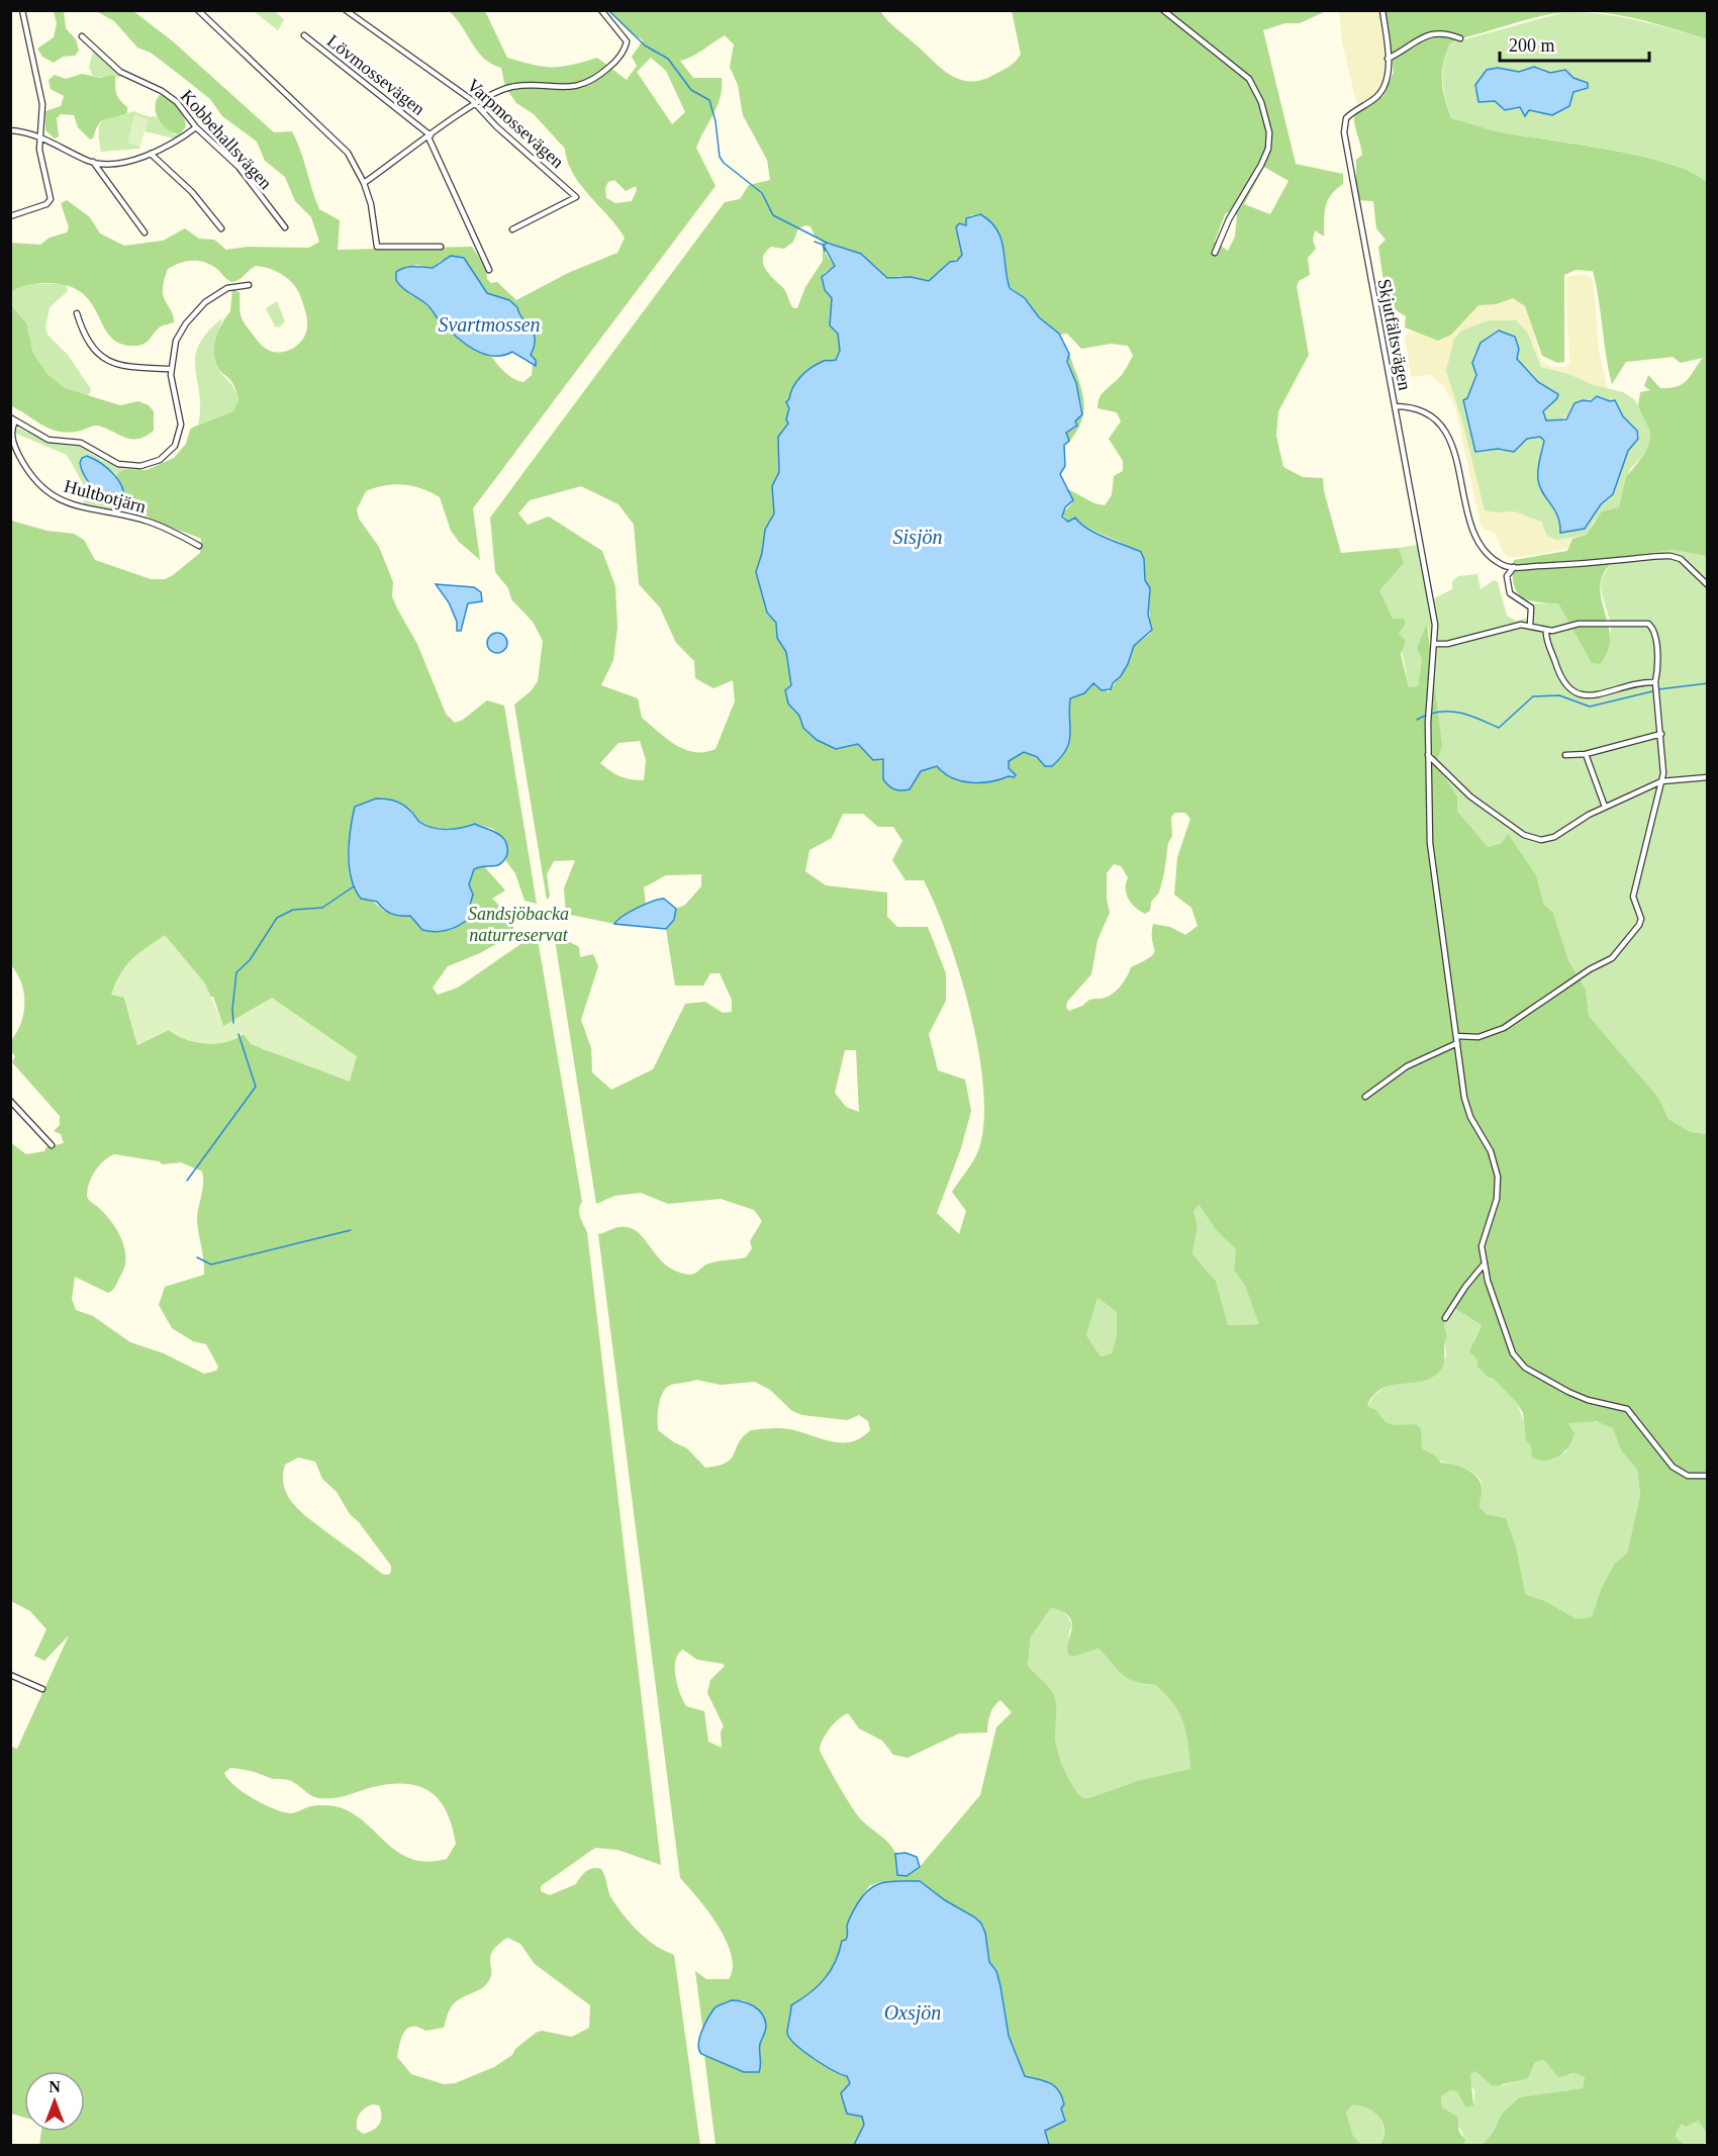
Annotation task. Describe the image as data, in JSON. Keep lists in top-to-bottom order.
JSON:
{
  "streets": {
    "street": [
      "Lövmossevägen",
      "Varpmossevägen",
      "Kobbehallsvägen",
      "Skjutfältsvägen",
      "Hultbotjärn"
    ]
  },
  "water": ["Svartmossen", "Sisjön", "Oxsjön"],
  "parks": ["Sandsjöbacka naturreservat"],
  "scale_bar": "200 m",
  "north": "top"
}
